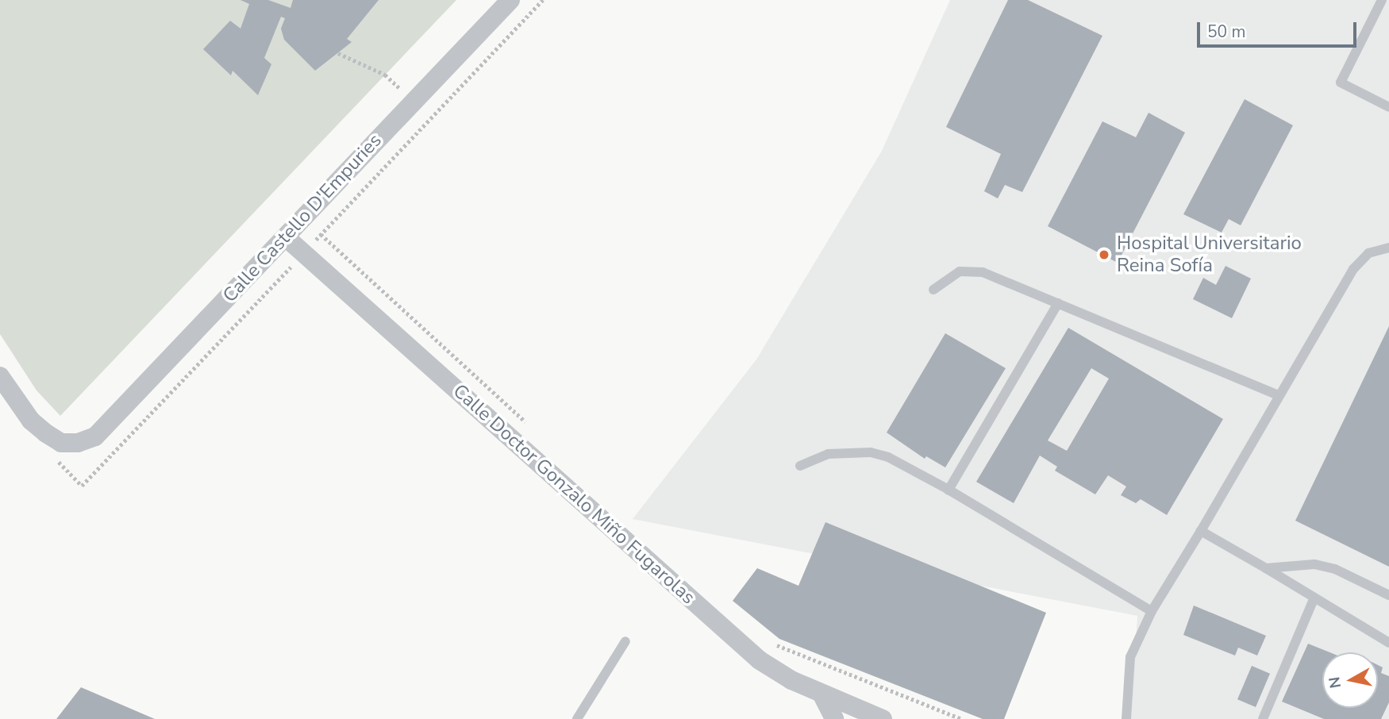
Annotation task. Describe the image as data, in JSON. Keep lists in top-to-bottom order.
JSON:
{
  "streets": {
    "street": ["Calle Castello D'Empuries", "Calle Doctor Gonzalo Miño Fugarolas"]
  },
  "crossings": [
    ["Calle Castello D'Empuries", "Calle Doctor Gonzalo Miño Fugarolas"]
  ],
  "places": ["Hospital Universitario Reina Sofía"],
  "scale_bar": "50 m",
  "north": "left"
}
